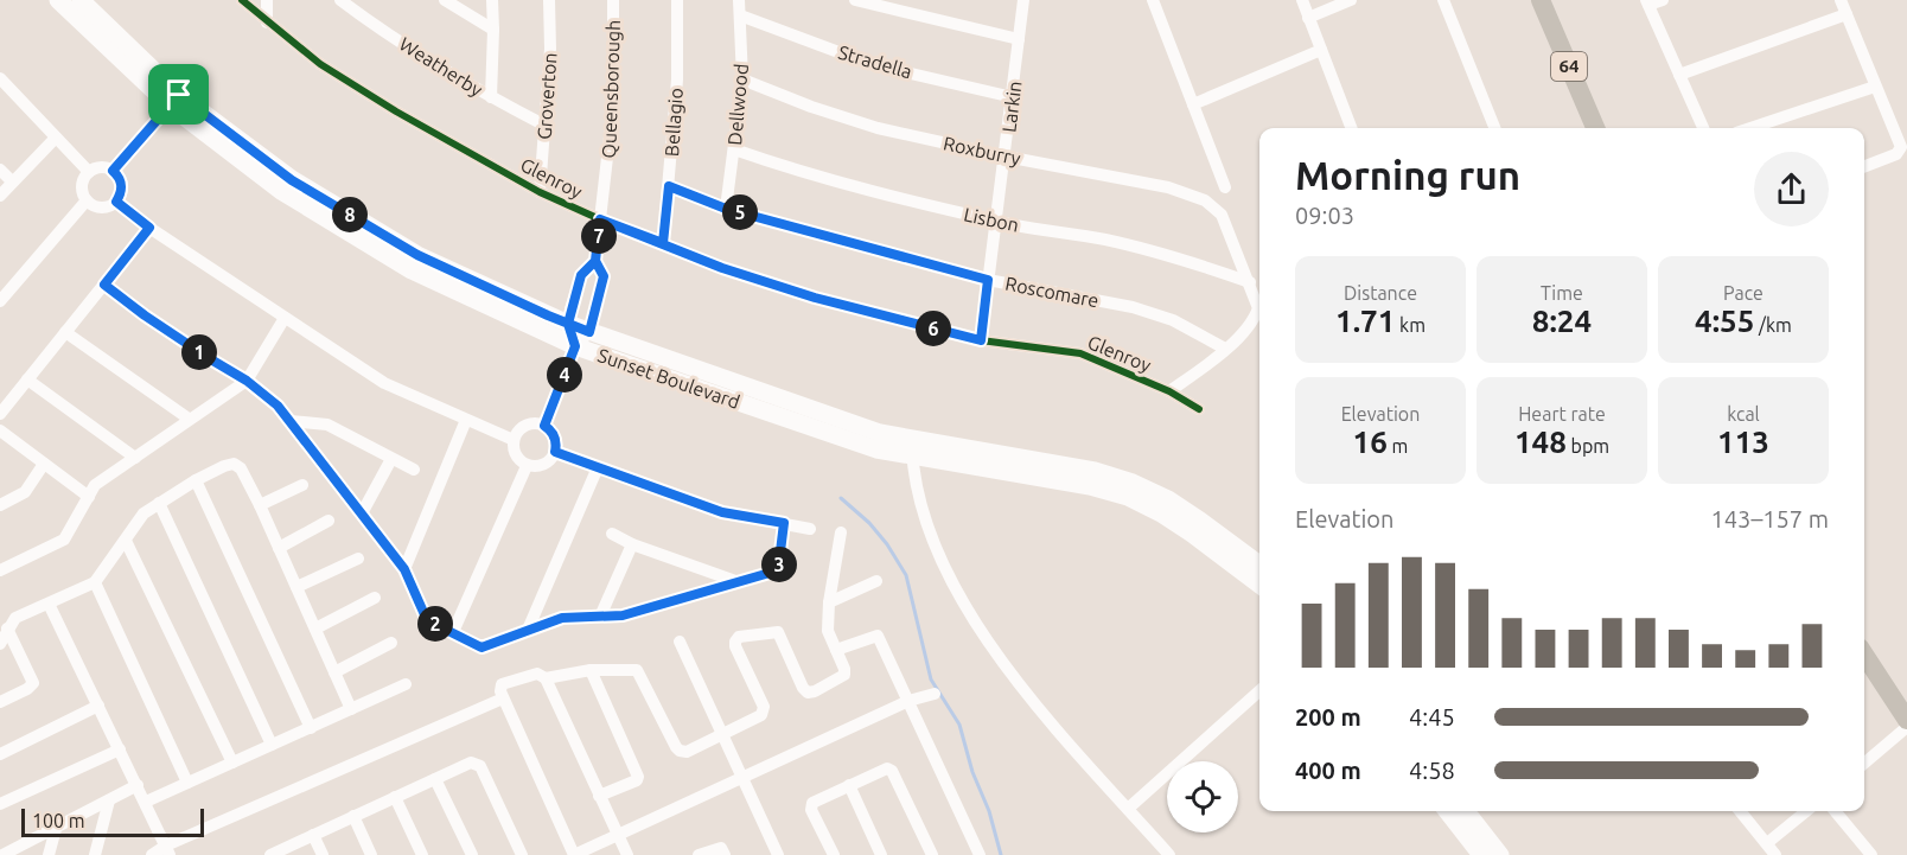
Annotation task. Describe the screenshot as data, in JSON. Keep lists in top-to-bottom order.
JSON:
{
  "streets": {
    "main road": ["64", "Sunset Boulevard"],
    "street": [
      "Stradella",
      "Weatherby",
      "Queensborough",
      "Groverton",
      "Dellwood",
      "Larkin",
      "Bellagio",
      "Roxburry",
      "Glenroy",
      "Lisbon",
      "Roscomare"
    ]
  },
  "crossings": [
    ["Stradella", "Dellwood"],
    ["Stradella", "Larkin"],
    ["Weatherby", "Groverton"],
    ["Queensborough", "Glenroy"],
    ["Groverton", "Glenroy"],
    ["Dellwood", "Roxburry"],
    ["Dellwood", "Lisbon"],
    ["Dellwood", "Roscomare"],
    ["Larkin", "Roxburry"],
    ["Larkin", "Glenroy"],
    ["Larkin", "Lisbon"],
    ["Larkin", "Roscomare"],
    ["Bellagio", "Glenroy"],
    ["Bellagio", "Roscomare"],
    ["Roxburry", "Lisbon"]
  ],
  "scale_bar": "100 m",
  "page": {
    "heading": ["Morning run", "09:03"],
    "pins": [
      "5",
      "8",
      "7",
      "6",
      "1",
      "4",
      "3",
      "2"
    ],
    "stats": [
      ["Distance", "1.71 km"],
      ["Time", "8:24"],
      ["Pace", "4:55 /km"],
      ["Elevation", "16 m"],
      ["Heart rate", "148 bpm"],
      ["kcal", "113"]
    ],
    "chart": ["Elevation", "143–157 m"],
    "list": [
      {
        "name": "200 m",
        "note": "4:45"
      },
      {
        "name": "400 m",
        "note": "4:58"
      }
    ],
    "scale": "100 m"
  }
}
